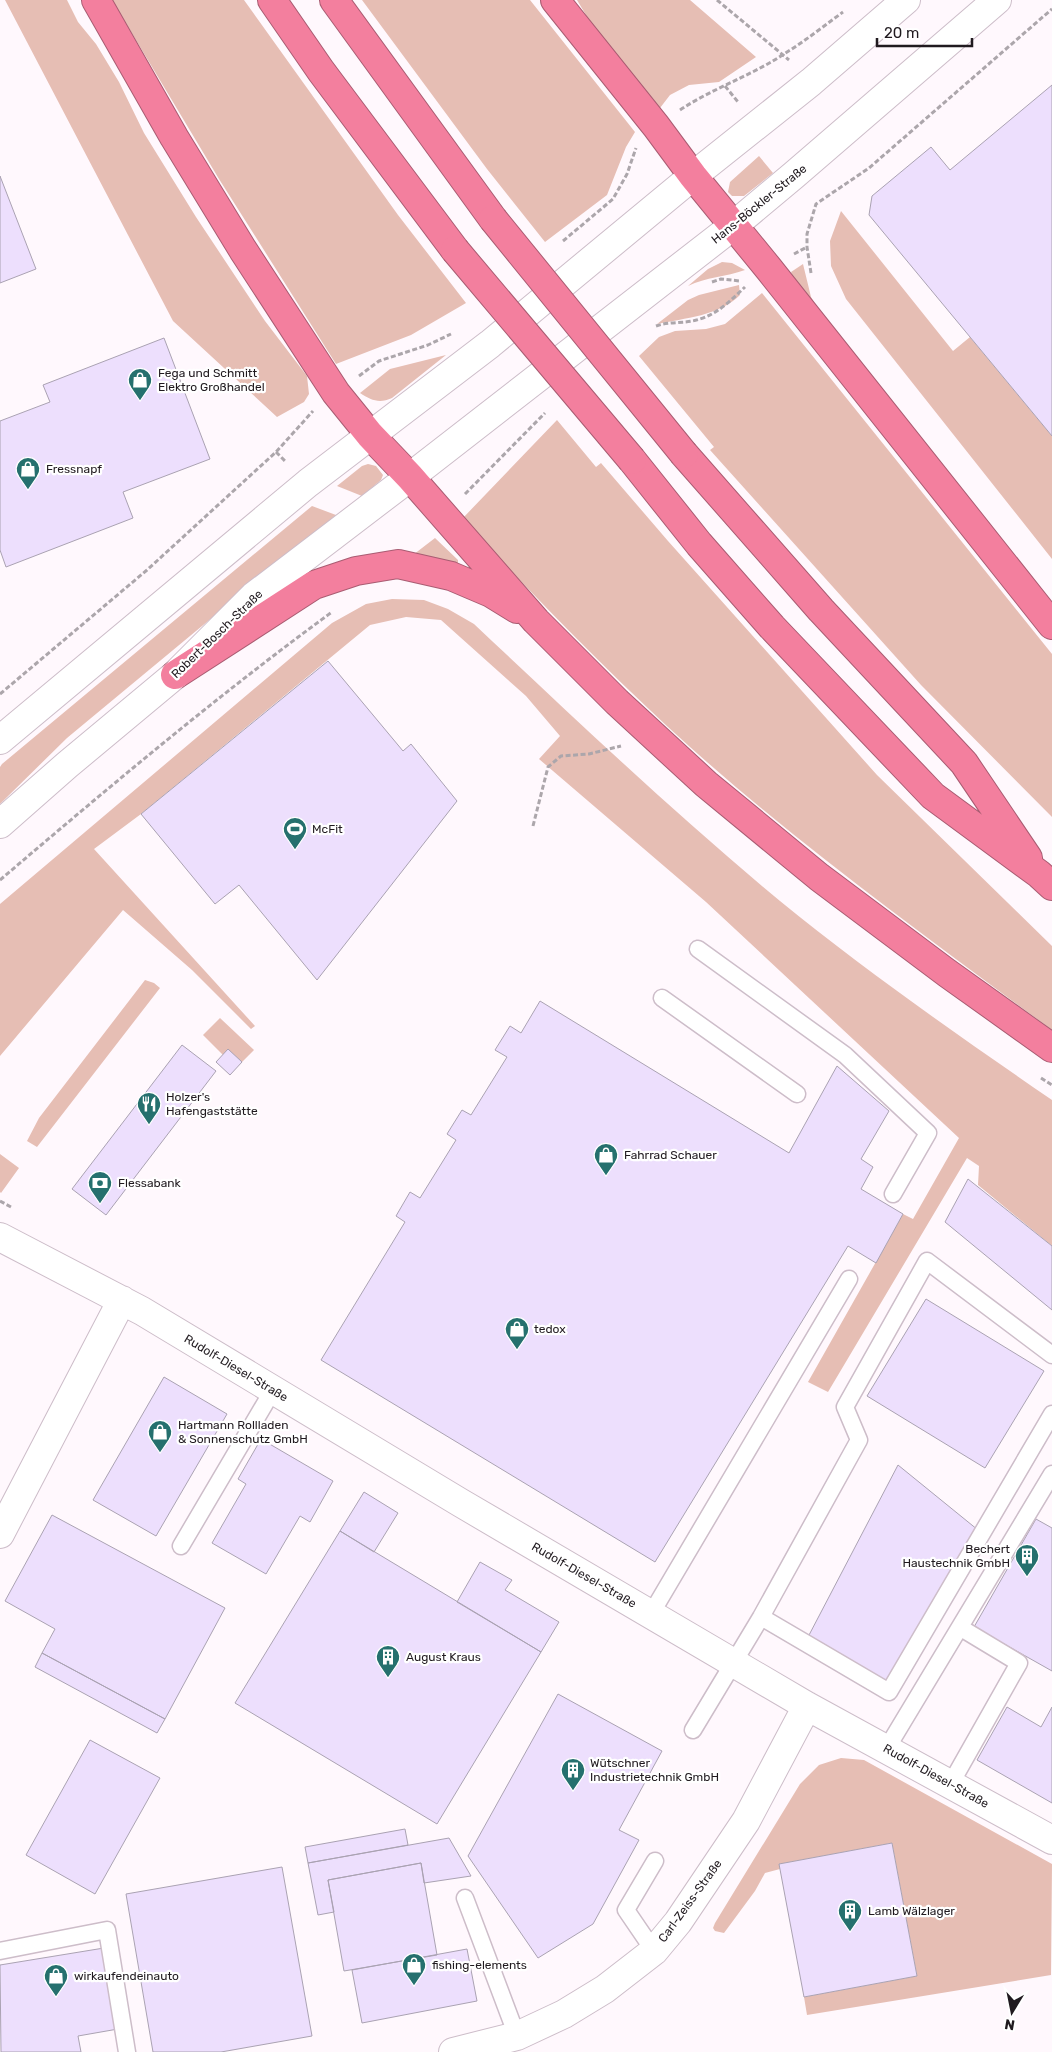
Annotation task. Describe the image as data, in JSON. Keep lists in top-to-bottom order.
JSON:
{
  "streets": {
    "street": [
      "Hans-Böckler-Straße",
      "Robert-Bosch-Straße",
      "Rudolf-Diesel-Straße",
      "Carl-Zeiss-Straße"
    ]
  },
  "crossings": [
    ["Hans-Böckler-Straße", "Robert-Bosch-Straße"],
    ["Rudolf-Diesel-Straße", "Carl-Zeiss-Straße"]
  ],
  "places": {
    "shop": [
      "Fega und Schmitt Elektro Großhandel",
      "Fressnapf",
      "Fahrrad Schauer",
      "tedox",
      "Hartmann Rollladen & Sonnenschutz GmbH",
      "fishing-elements",
      "wirkaufendeinauto"
    ],
    "sports": ["McFit"],
    "restaurant": ["Holzer's Hafengaststätte"],
    "bank": ["Flessabank"],
    "building": [
      "Bechert Haustechnik GmbH",
      "August Kraus",
      "Wütschner Industrietechnik GmbH",
      "Lamb Wälzlager"
    ]
  },
  "scale_bar": "20 m",
  "north": "bottom"
}
